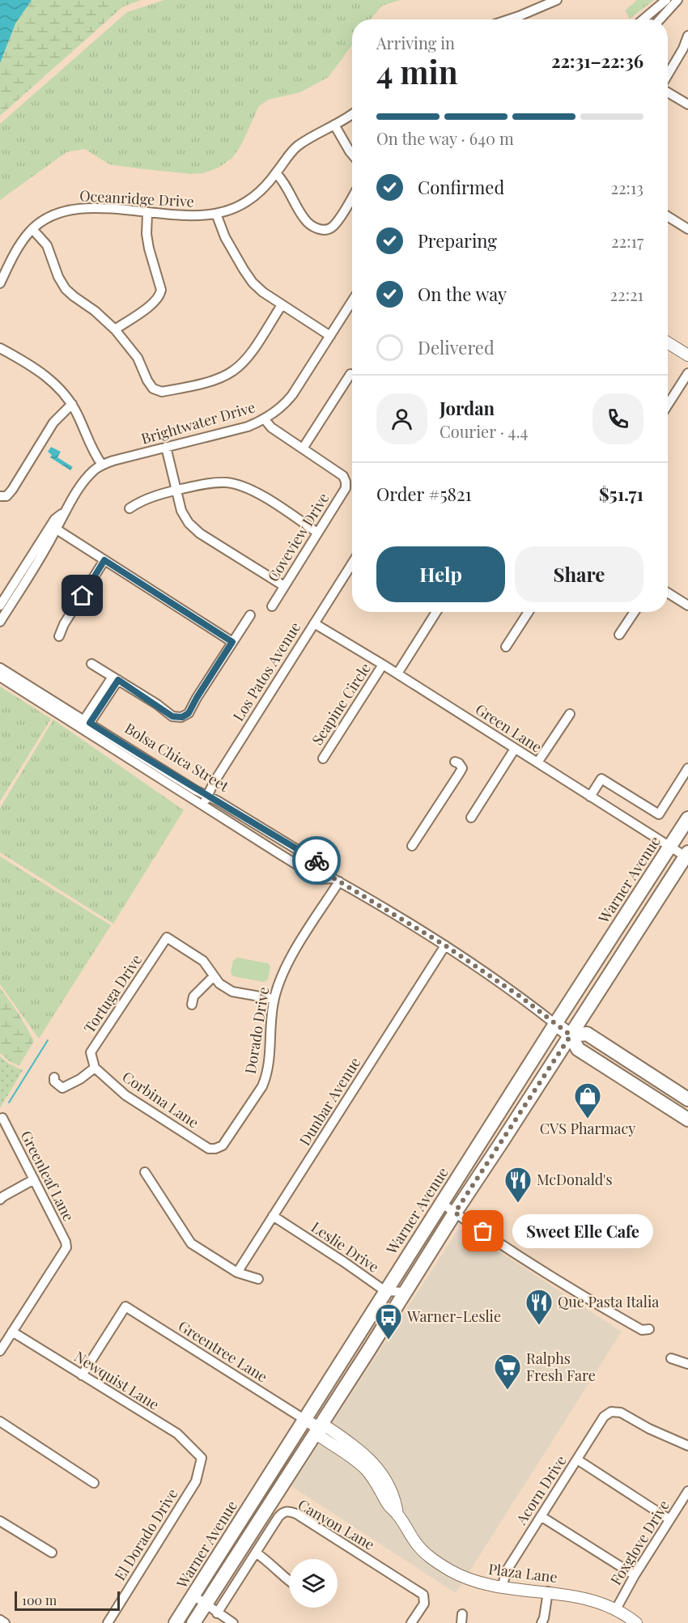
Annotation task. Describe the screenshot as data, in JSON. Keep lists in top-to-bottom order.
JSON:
{
  "streets": {
    "main road": ["Bolsa Chica Street", "Warner Avenue"],
    "street": [
      "Oceanridge Drive",
      "Brightwater Drive",
      "Coveview Drive",
      "Los Patos Avenue",
      "Seapine Circle",
      "Green Lane",
      "Tortuga Drive",
      "Dorado Drive",
      "Corbina Lane",
      "Dunbar Avenue",
      "Greenleaf Lane",
      "Leslie Drive",
      "Greentree Lane",
      "Newquist Lane",
      "Acorn Drive",
      "Canyon Lane",
      "El Dorado Drive",
      "Foxglove Drive",
      "Plaza Lane"
    ]
  },
  "crossings": [
    ["Los Patos Avenue", "Green Lane"],
    ["Los Patos Avenue", "Bolsa Chica Street"],
    ["Seapine Circle", "Green Lane"],
    ["Green Lane", "Warner Avenue"],
    ["Bolsa Chica Street", "Warner Avenue"],
    ["Bolsa Chica Street", "Dorado Drive"],
    ["Bolsa Chica Street", "Dunbar Avenue"],
    ["Warner Avenue", "Leslie Drive"],
    ["Warner Avenue", "Greentree Lane"],
    ["Warner Avenue", "Plaza Lane"],
    ["Tortuga Drive", "Corbina Lane"],
    ["Dorado Drive", "Corbina Lane"],
    ["Dunbar Avenue", "Leslie Drive"],
    ["Greenleaf Lane", "Newquist Lane"],
    ["Greentree Lane", "Newquist Lane"],
    ["Greentree Lane", "Plaza Lane"],
    ["Newquist Lane", "El Dorado Drive"],
    ["Acorn Drive", "Plaza Lane"],
    ["Foxglove Drive", "Plaza Lane"]
  ],
  "places": {
    "shop": ["CVS Pharmacy"],
    "restaurant": ["McDonald's", "Que Pasta Italia"],
    "other": ["Sweet Elle Cafe"],
    "bus stop": ["Warner-Leslie"],
    "supermarket": ["Ralphs Fresh Fare"]
  },
  "scale_bar": "100 m",
  "page": {
    "heading": ["4 min", "Arriving in", "22:31–22:36"],
    "panel": [
      "Jordan",
      "Courier · 4.4",
      "Order #5821",
      "$51.71"
    ],
    "bar": "On the way · 640 m",
    "list": [
      ["Confirmed", "22:13"],
      ["Preparing", "22:17"],
      ["On the way", "22:21"],
      "Delivered"
    ],
    "buttons": ["Help", "Share"],
    "bubble": "Sweet Elle Cafe",
    "scale": "100 m"
  }
}
